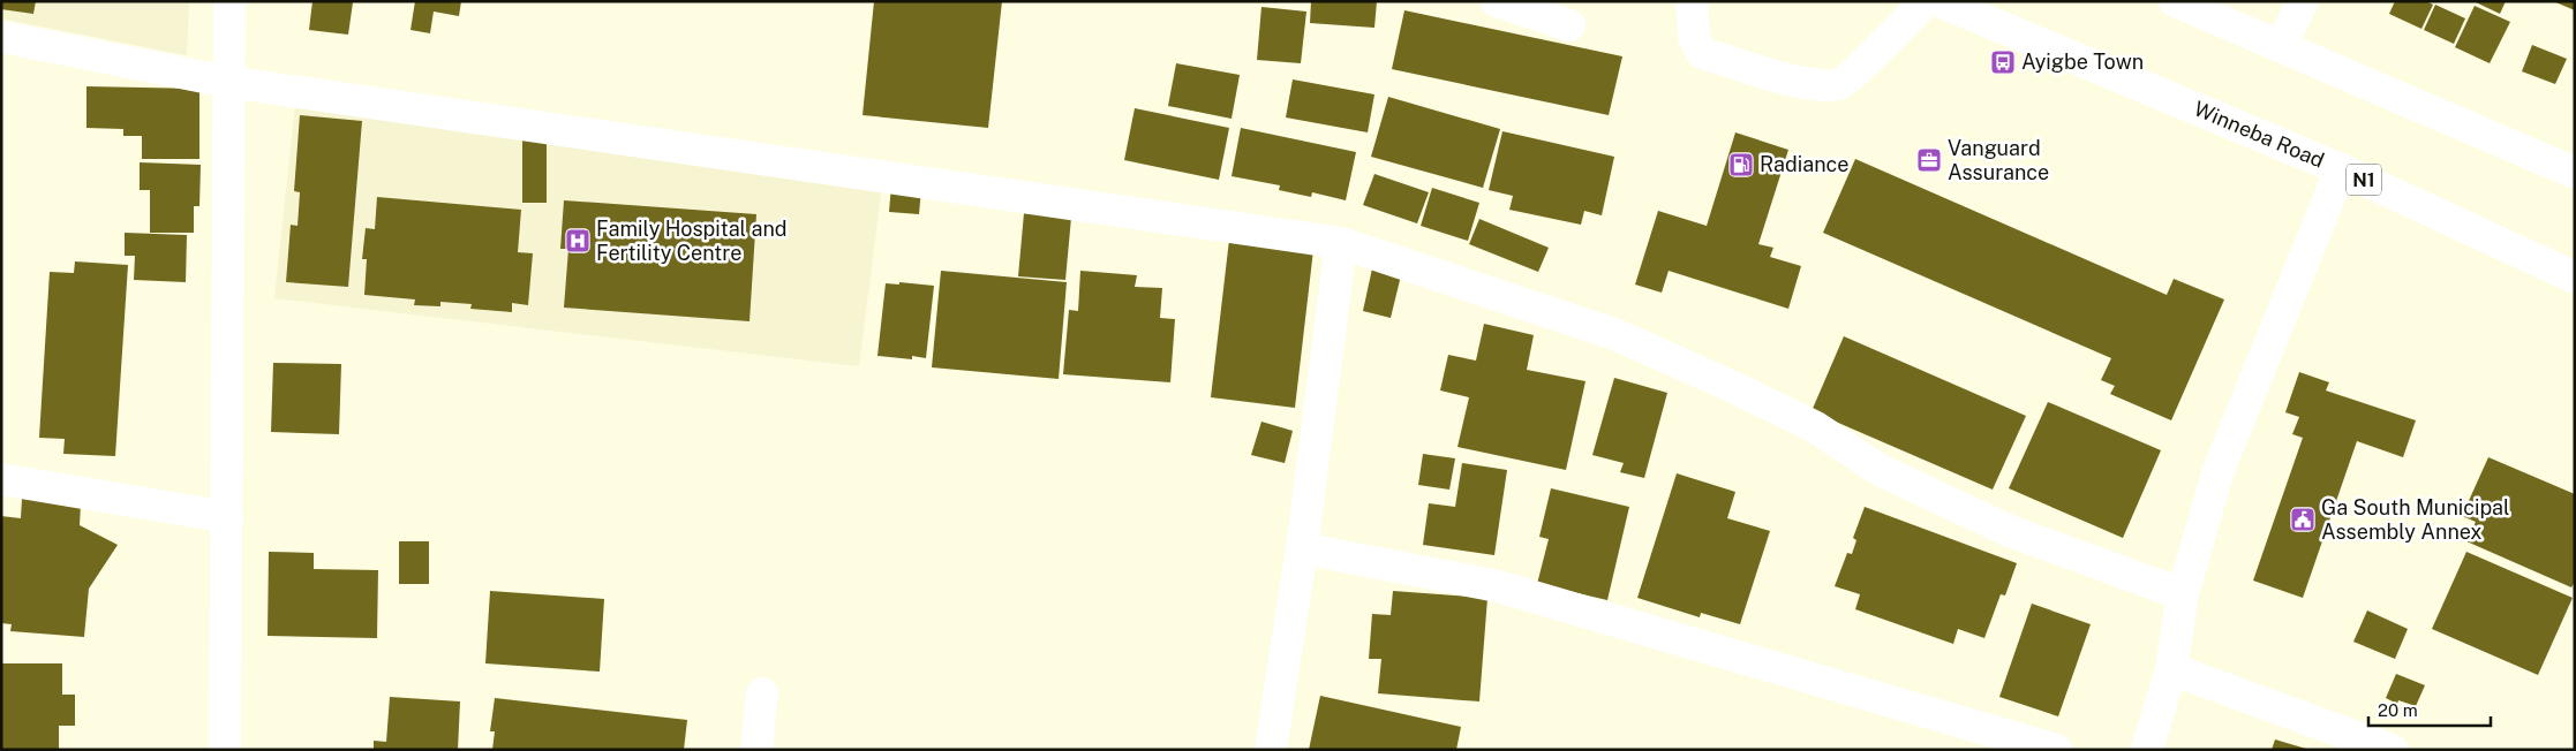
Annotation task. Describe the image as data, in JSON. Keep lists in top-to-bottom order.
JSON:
{
  "streets": {
    "main road": ["Winneba Road", "N1"]
  },
  "places": {
    "bus stop": ["Ayigbe Town"],
    "office": ["Vanguard Assurance"],
    "fuel station": ["Radiance"],
    "hospital": ["Family Hospital and Fertility Centre"],
    "public building": ["Ga South Municipal Assembly Annex"]
  },
  "scale_bar": "20 m"
}
